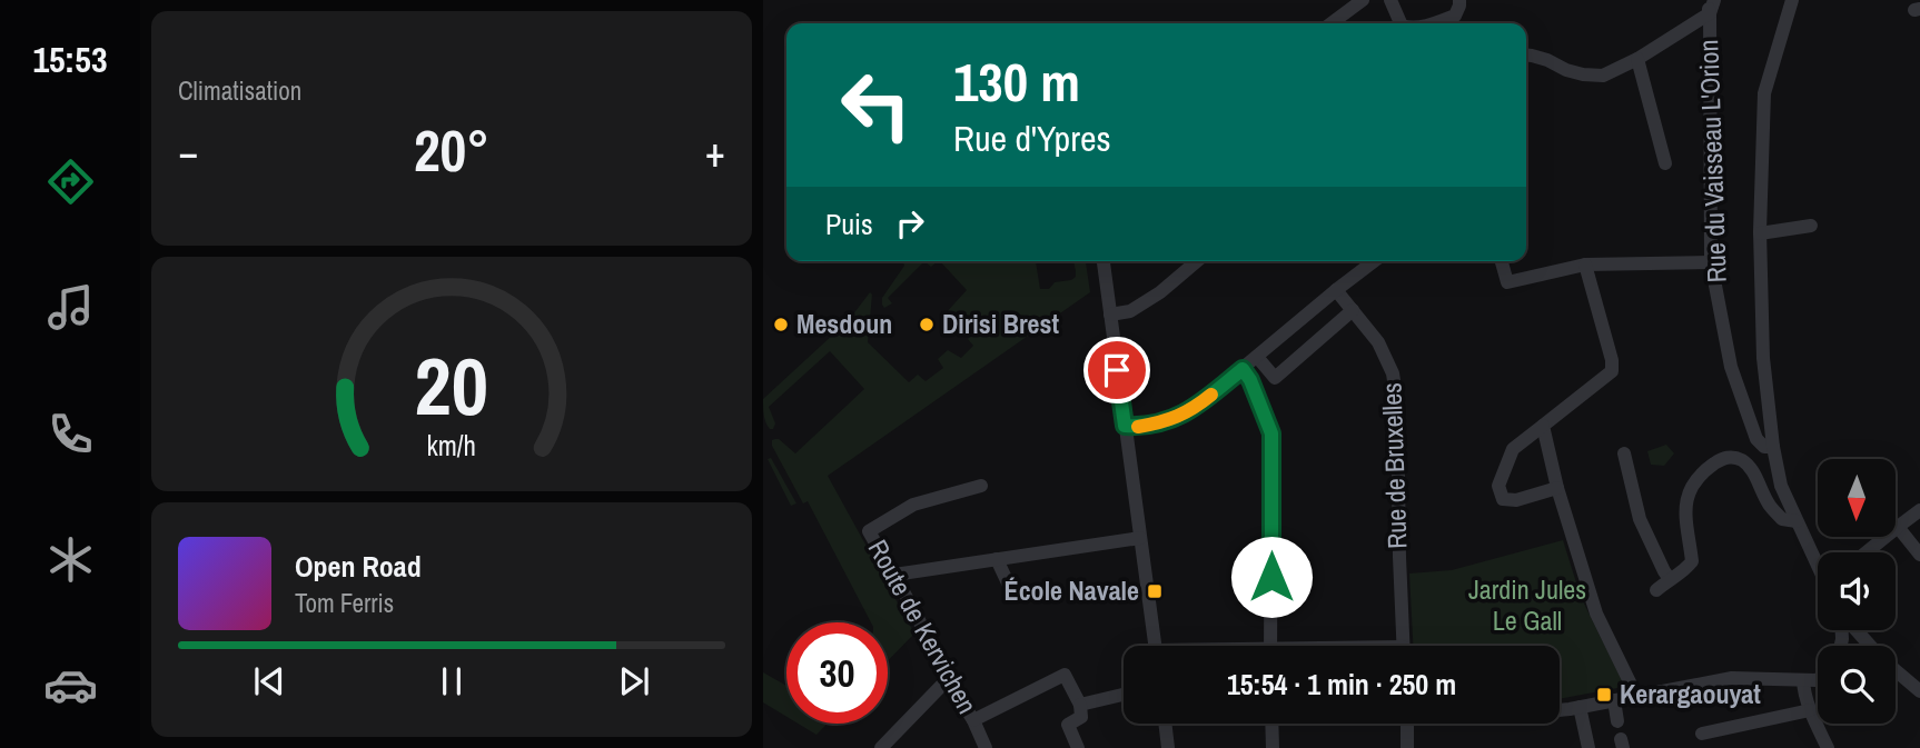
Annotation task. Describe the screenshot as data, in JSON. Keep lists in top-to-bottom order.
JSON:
{
  "streets": {
    "street": ["Rue du Vaisseau L'Orion", "Rue de Bruxelles", "Route de Kervichen"]
  },
  "parks": ["Jardin Jules Le Gall"],
  "places": {
    "other": ["Mesdoun", "Dirisi Brest"],
    "transit": ["École Navale", "Kerargaouyat"]
  },
  "north": "bottom",
  "page": {
    "tabs": "15:53",
    "tile": "Climatisation",
    "turn": ["130 m", "Rue d'Ypres"],
    "heat": ["−", "20°", "+"],
    "then": "Puis",
    "song": ["Open Road", "Tom Ferris"],
    "limit": "30",
    "trip": "15:54 · 1 min · 250 m",
    "gauge": ["20", "km/h"]
  }
}
